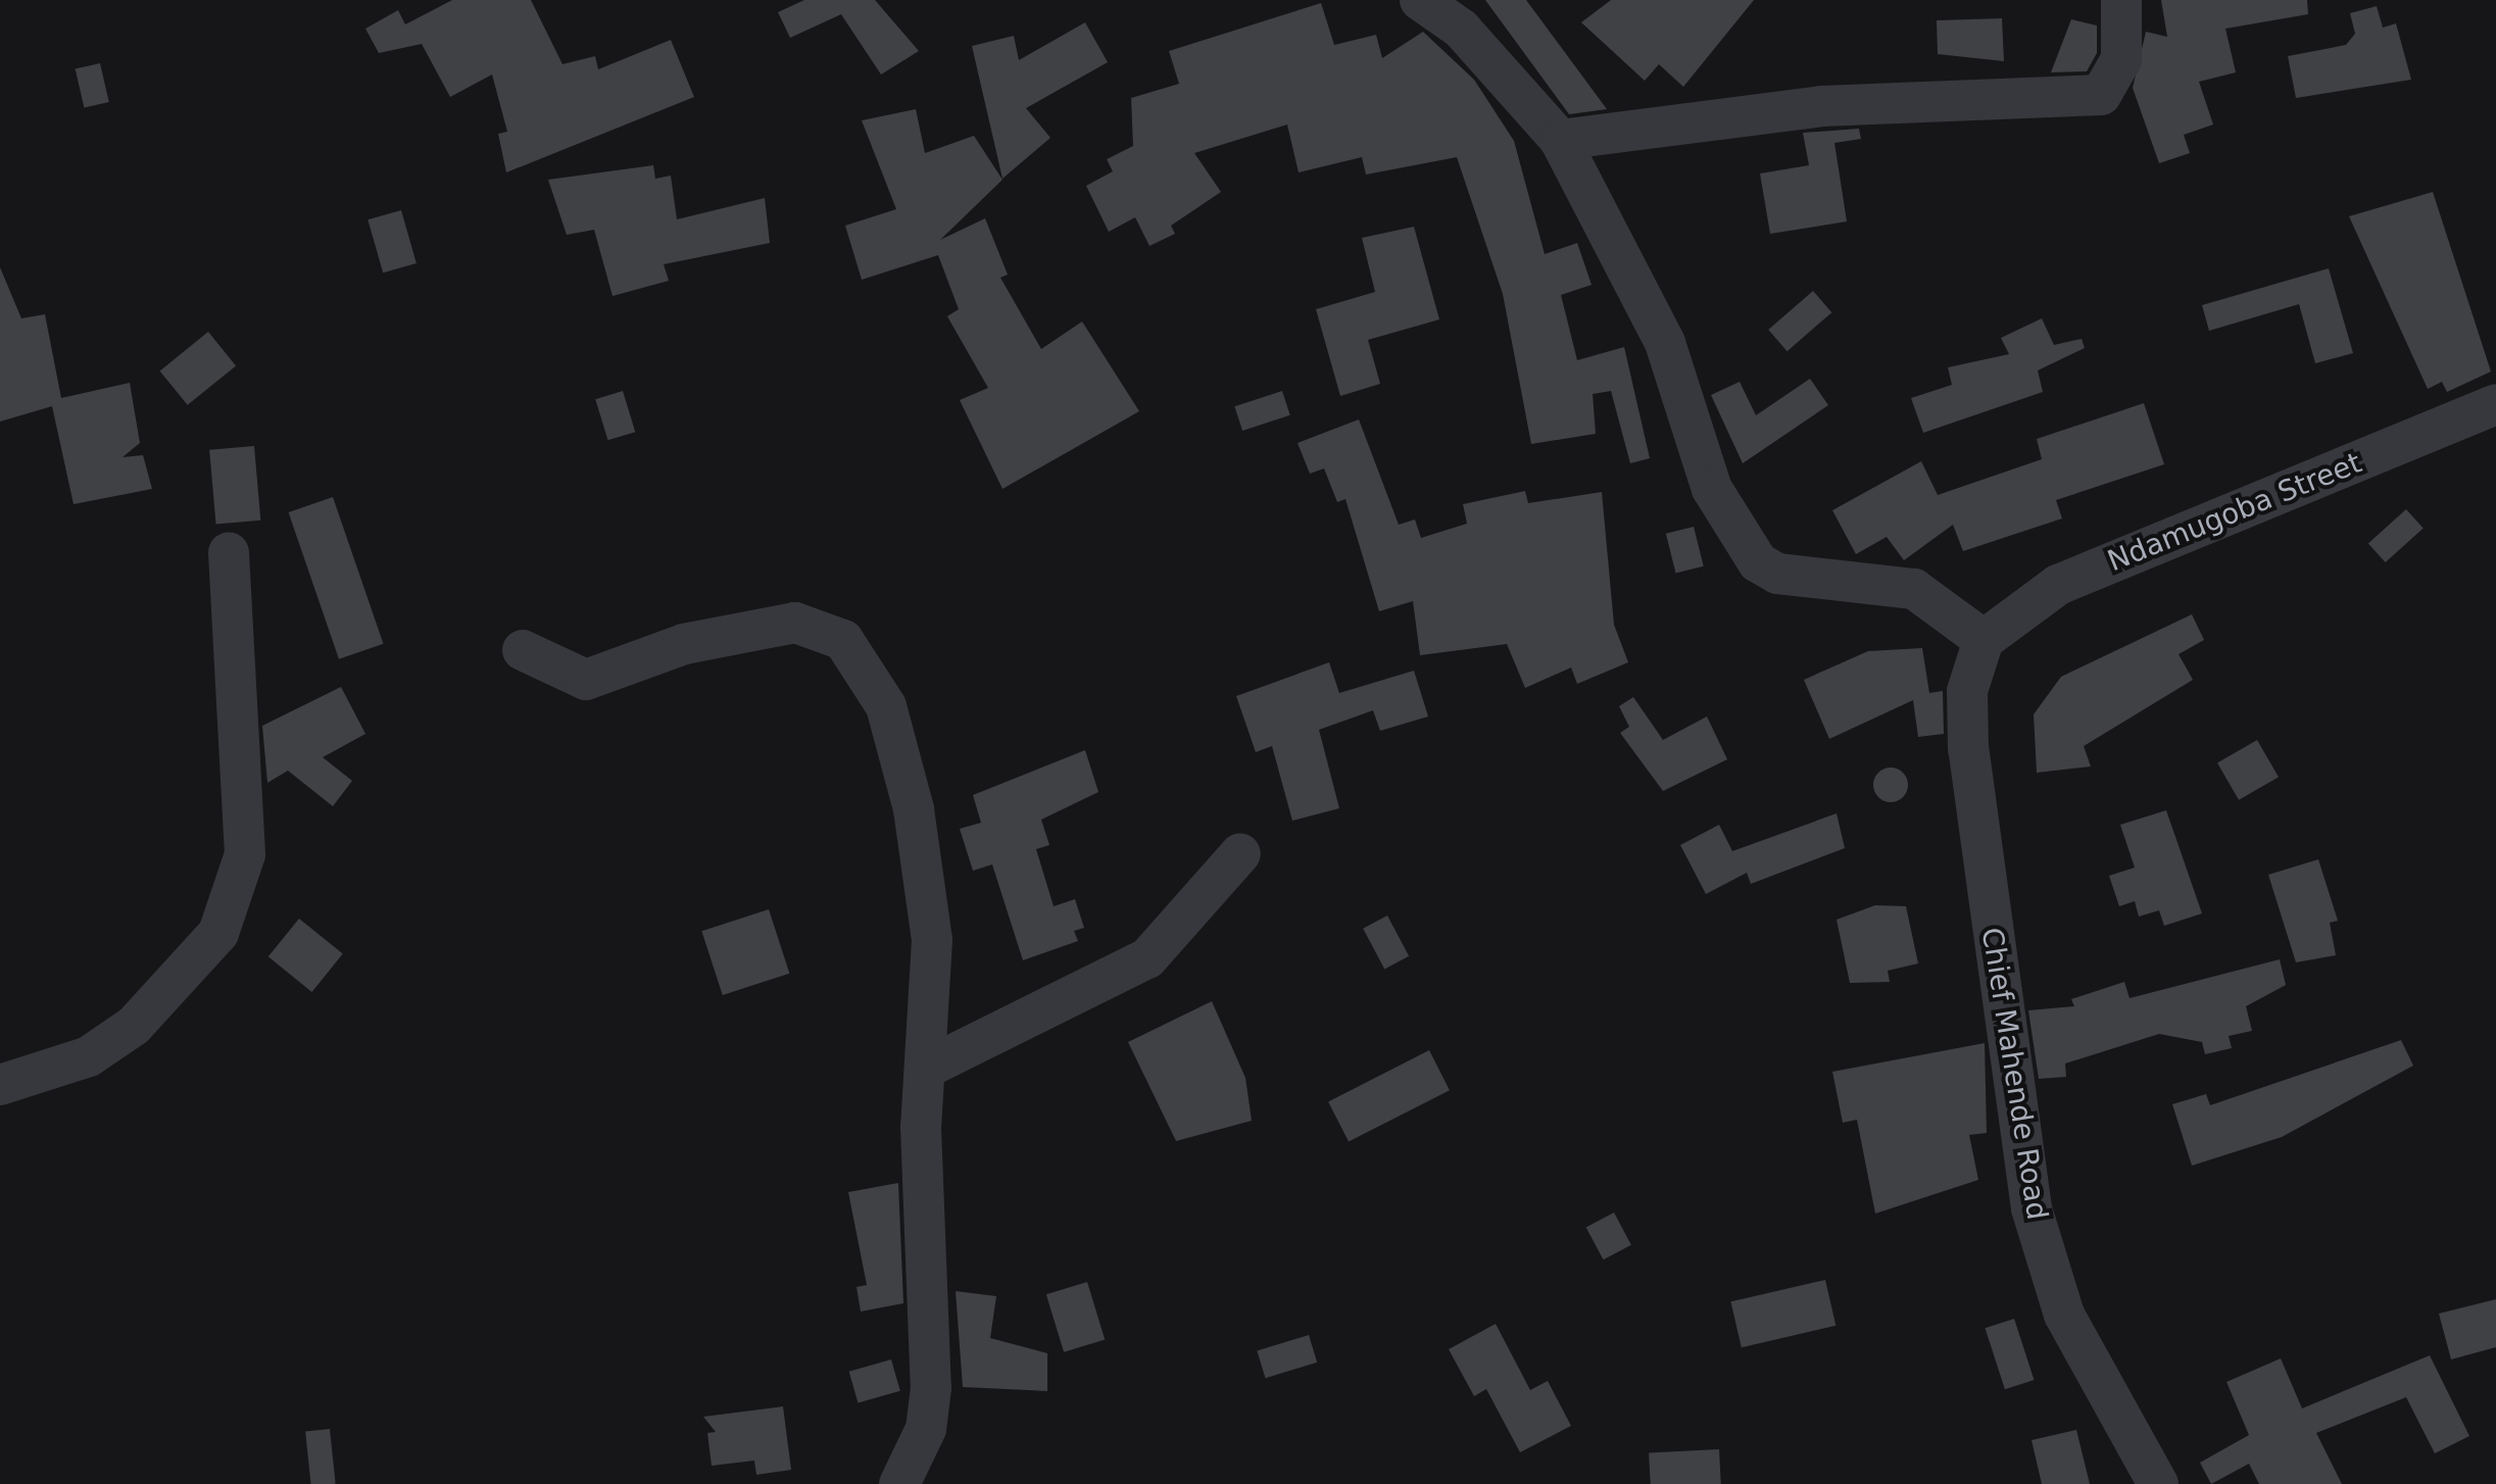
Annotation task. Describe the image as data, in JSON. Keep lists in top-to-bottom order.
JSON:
{
  "streets": {
    "street": ["Ndamugoba Street", "Chief Mahende Road"]
  },
  "crossings": [
    ["Ndamugoba Street", "Chief Mahende Road"]
  ]
}
